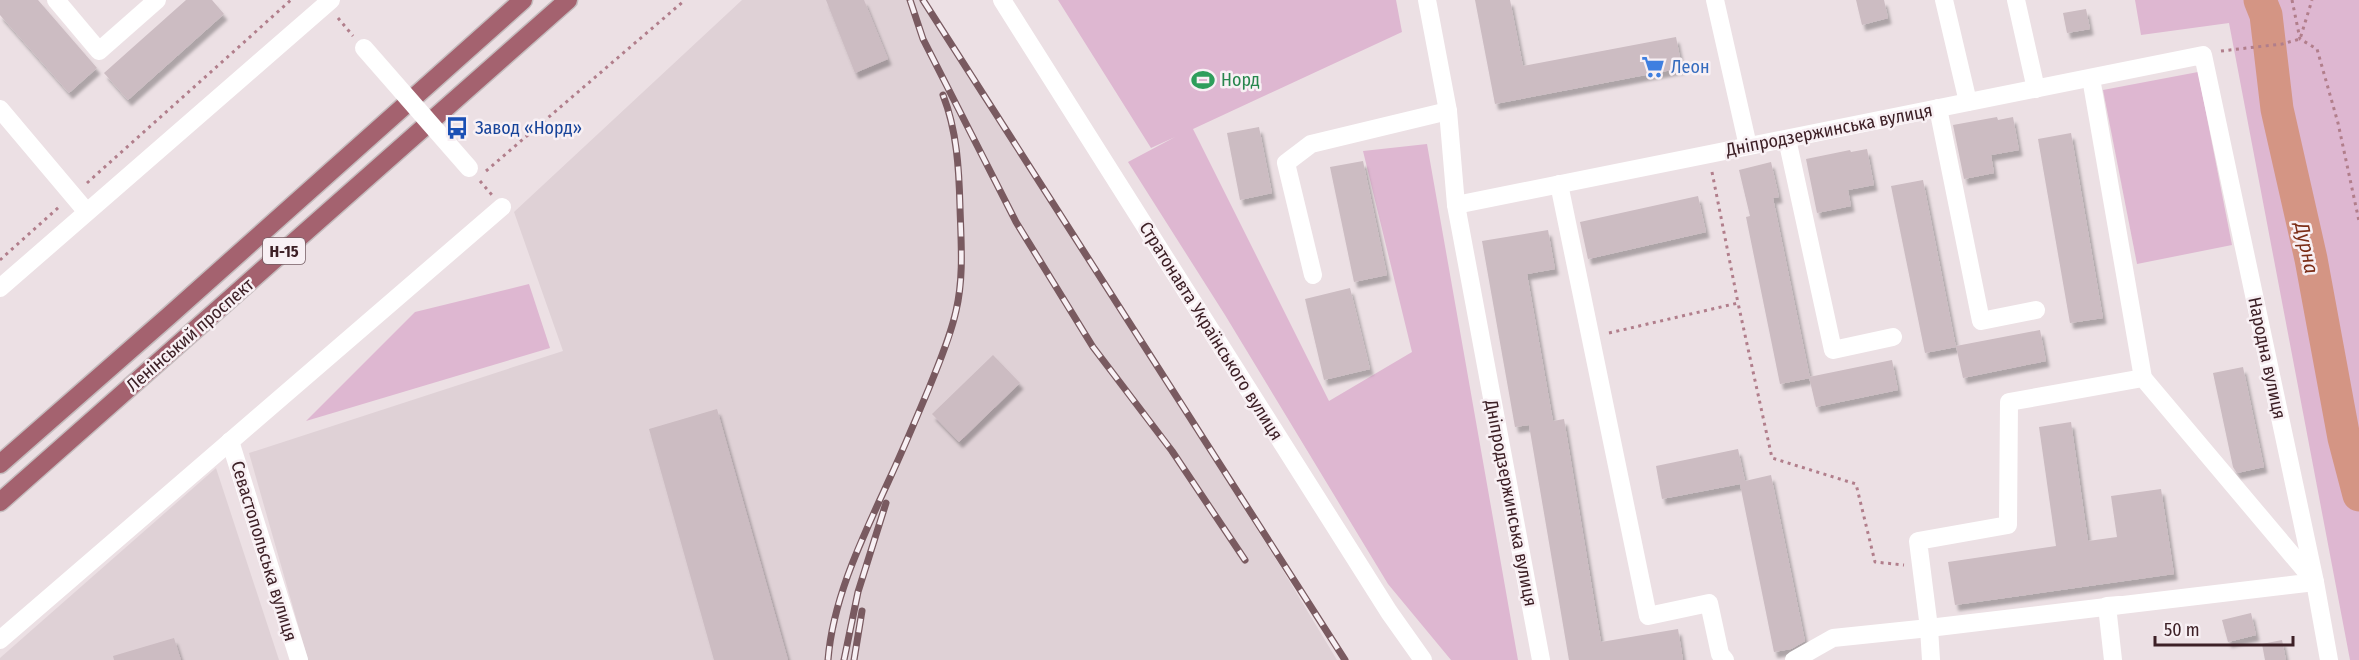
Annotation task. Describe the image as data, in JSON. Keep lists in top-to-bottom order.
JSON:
{
  "streets": {
    "main road": ["Н-15", "Ленінський проспект"],
    "street": [
      "Дніпродзержинська вулиця",
      "Стратонавта Українського вулиця",
      "Народна вулиця",
      "Севастопольська вулиця"
    ]
  },
  "crossings": [
    ["Дніпродзержинська вулиця", "Народна вулиця"]
  ],
  "water": ["Дурна"],
  "places": {
    "supermarket": ["Леон"],
    "sports": ["Норд"],
    "bus stop": ["Завод «Норд»"]
  },
  "scale_bar": "50 m"
}
